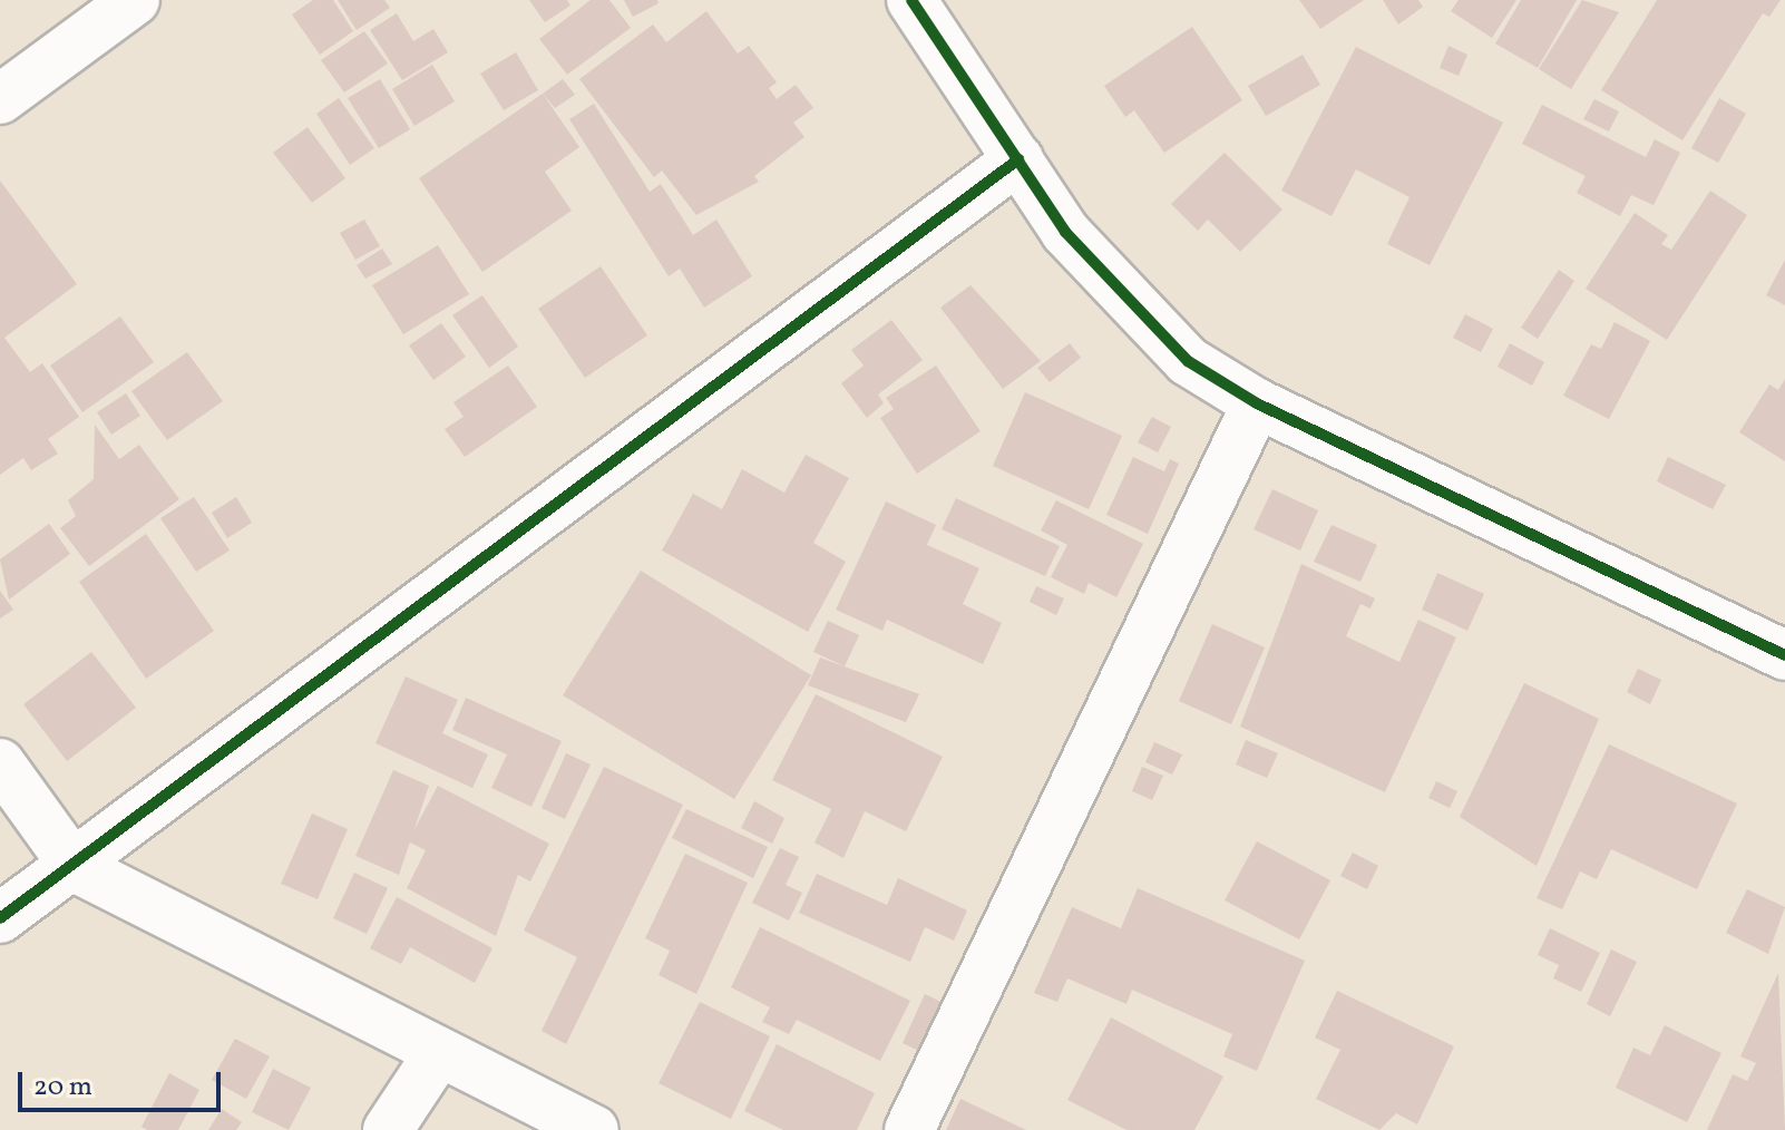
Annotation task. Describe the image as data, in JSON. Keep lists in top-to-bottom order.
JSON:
{
  "scale_bar": "20 m"
}
